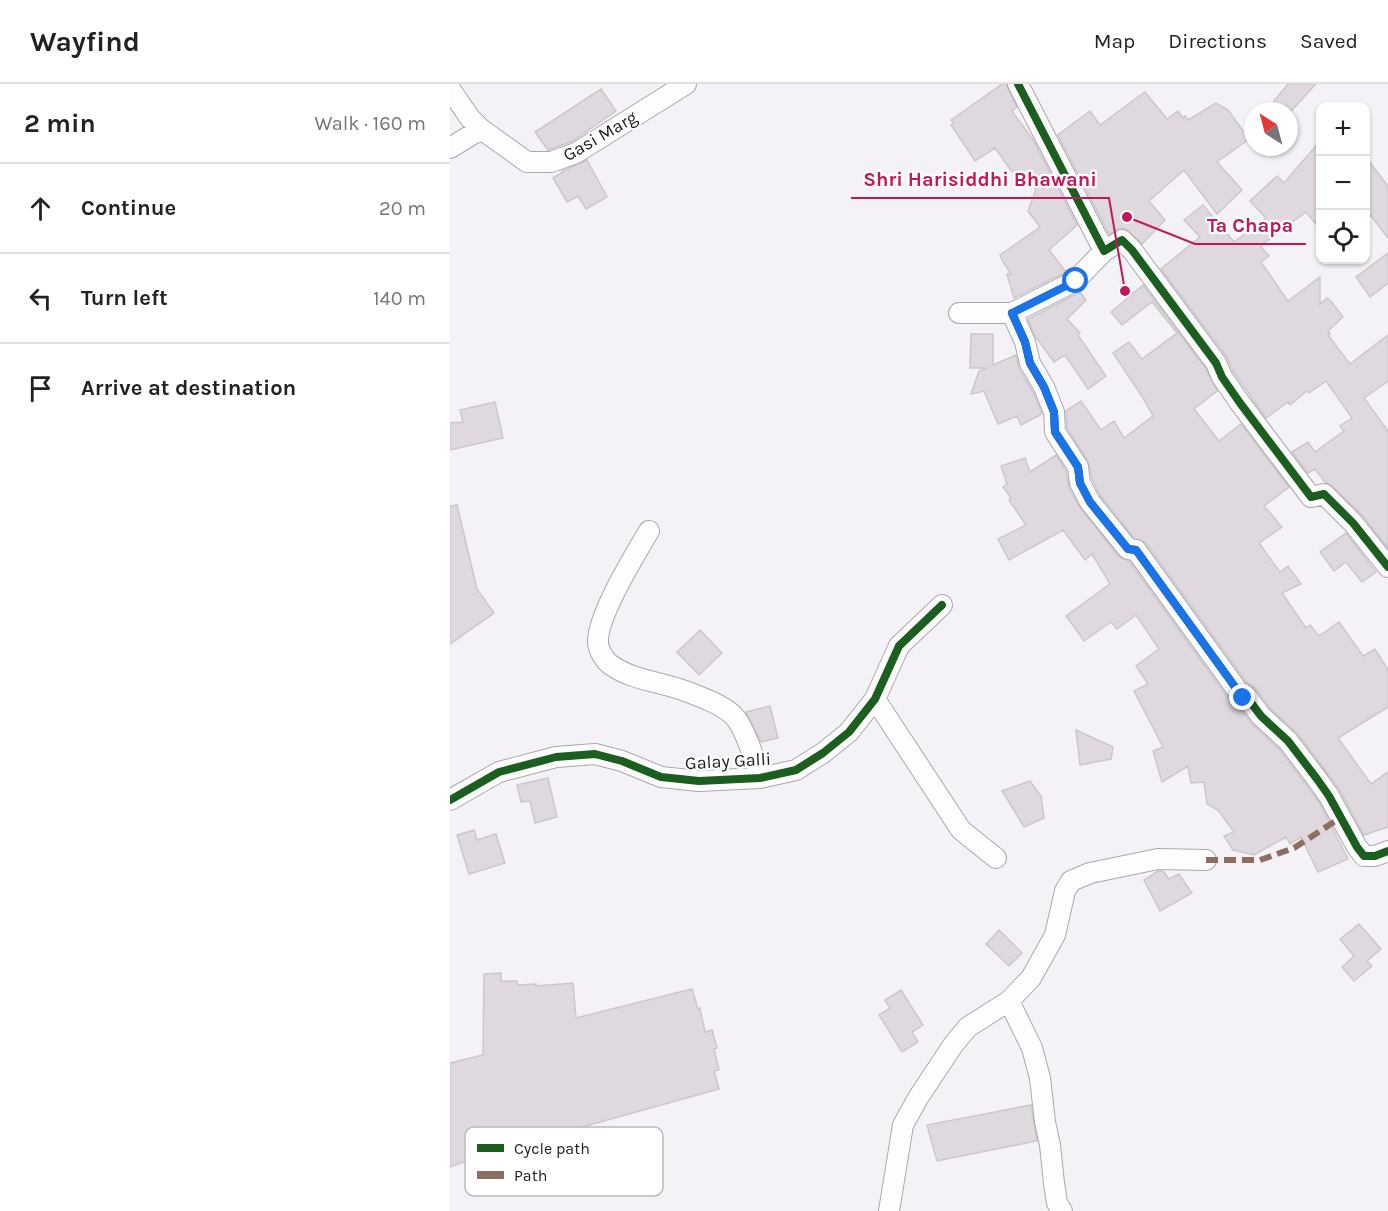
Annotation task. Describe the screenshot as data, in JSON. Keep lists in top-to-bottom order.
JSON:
{
  "streets": {
    "street": ["Gasi Marg", "Galay Galli"]
  },
  "places": ["Ta Chapa", "Shri Harisiddhi Bhawani"],
  "legend": ["Cycle path", "Path"],
  "north": "top left",
  "page": {
    "header": "Wayfind",
    "nav": ["Map", "Directions", "Saved"],
    "heading": ["2 min", "Walk · 160 m"],
    "map_buttons": ["+", "−"],
    "list": [
      ["Continue", "20 m"],
      ["Turn left", "140 m"],
      "Arrive at destination"
    ]
  }
}
